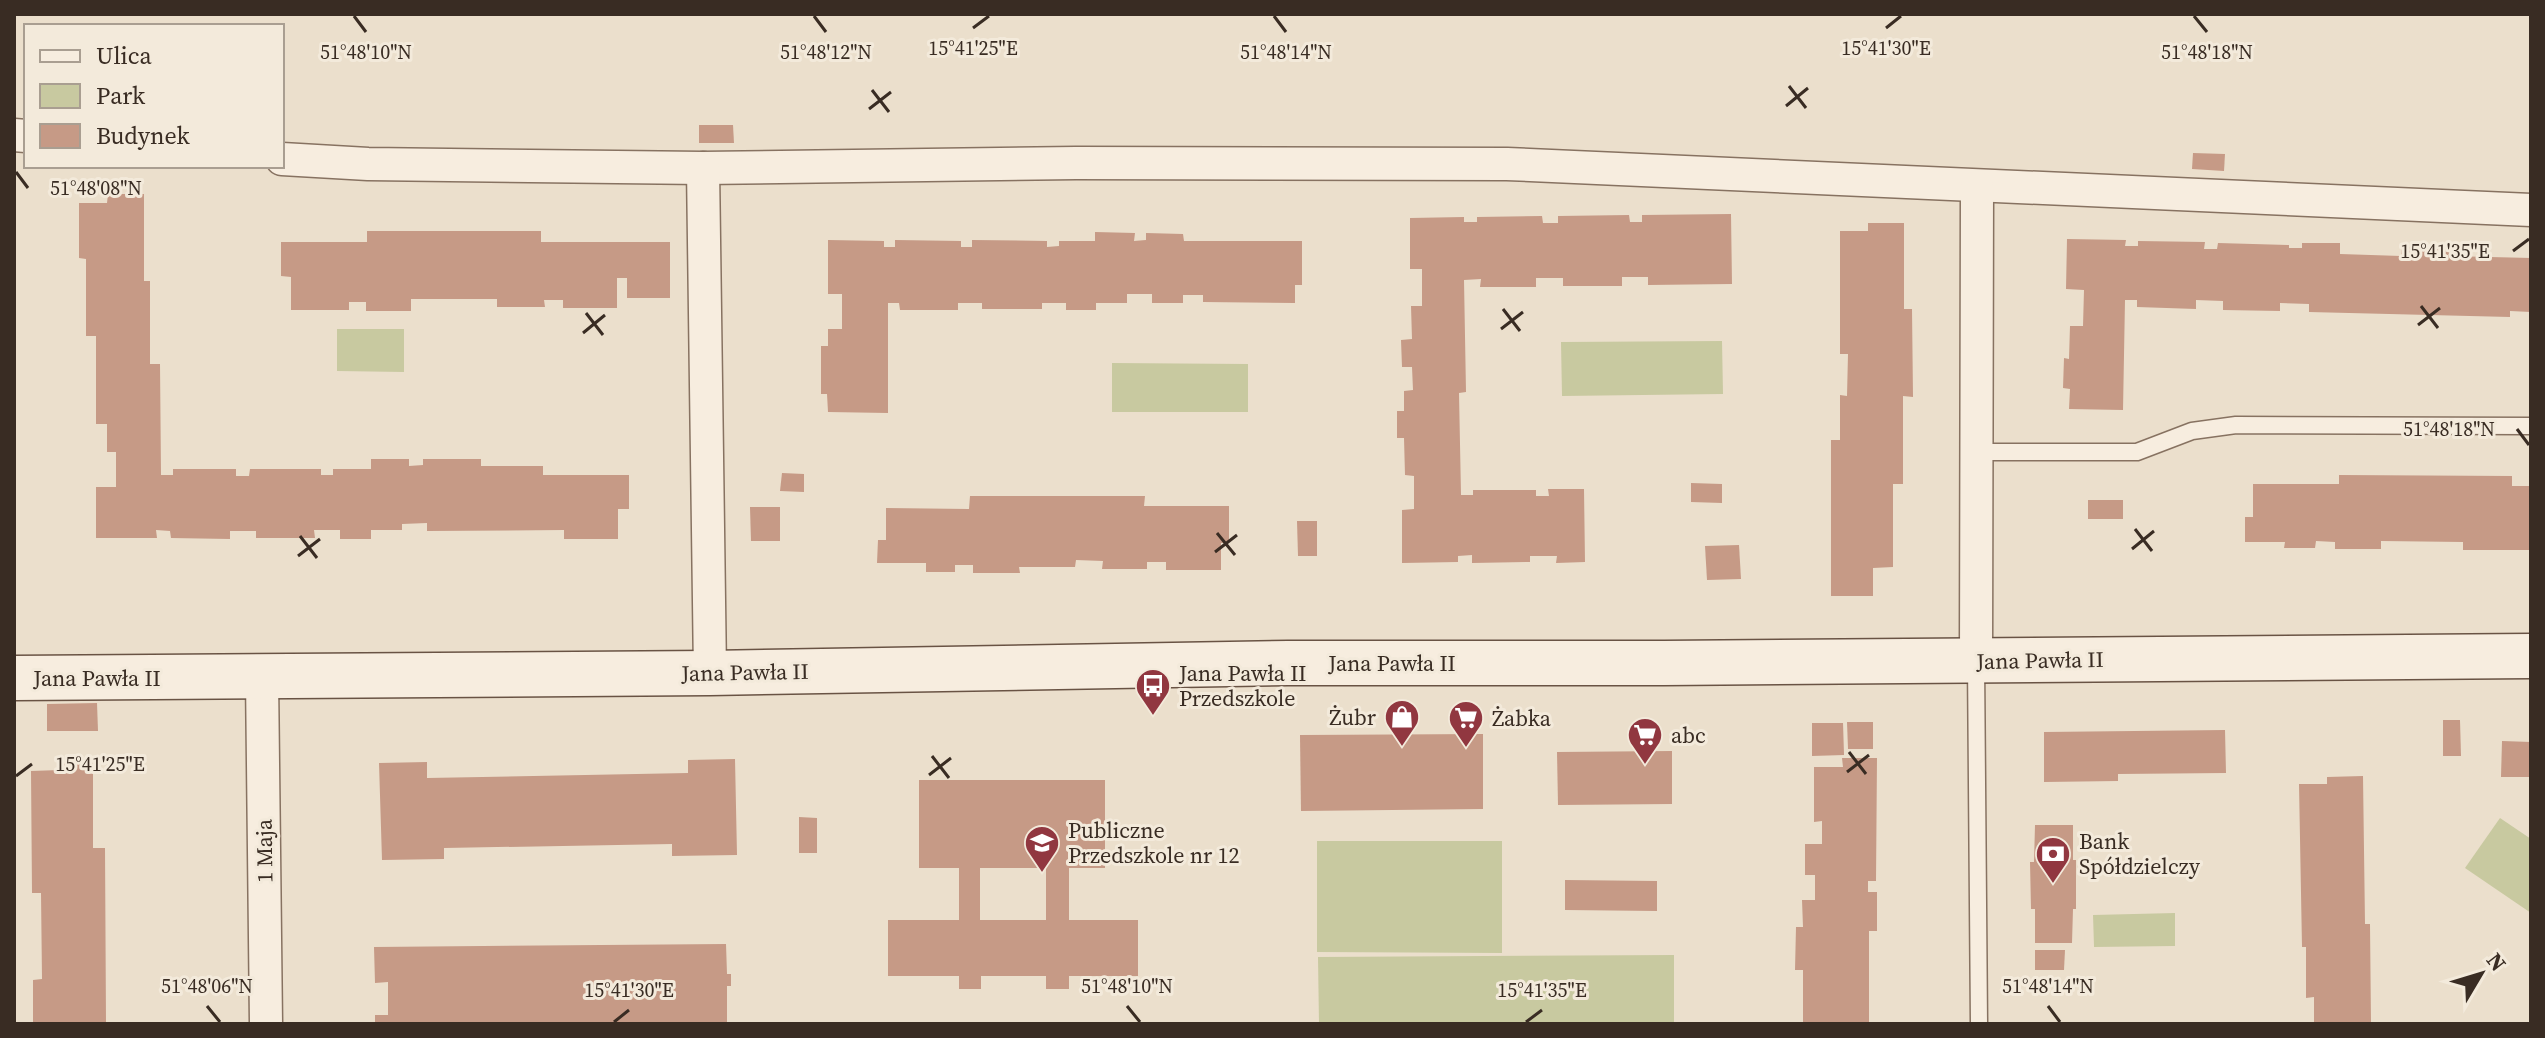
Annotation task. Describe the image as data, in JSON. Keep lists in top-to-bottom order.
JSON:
{
  "streets": {
    "street": ["Jana Pawła II", "1 Maja"]
  },
  "crossings": [
    ["Jana Pawła II", "1 Maja"]
  ],
  "places": {
    "bus stop": ["Jana Pawła II Przedszkole"],
    "shop": ["Żubr"],
    "supermarket": ["Żabka", "abc"],
    "school or university": ["Publiczne Przedszkole nr 12"],
    "bank": ["Bank Spółdzielczy"]
  },
  "legend": ["Ulica", "Park", "Budynek"],
  "north": "top right",
  "coordinates": [
    "15°41'25\"E",
    "15°41'30\"E",
    "51°48'10\"N",
    "51°48'12\"N",
    "51°48'14\"N",
    "51°48'18\"N",
    "51°48'08\"N",
    "15°41'35\"E",
    "51°48'06\"N"
  ]
}
